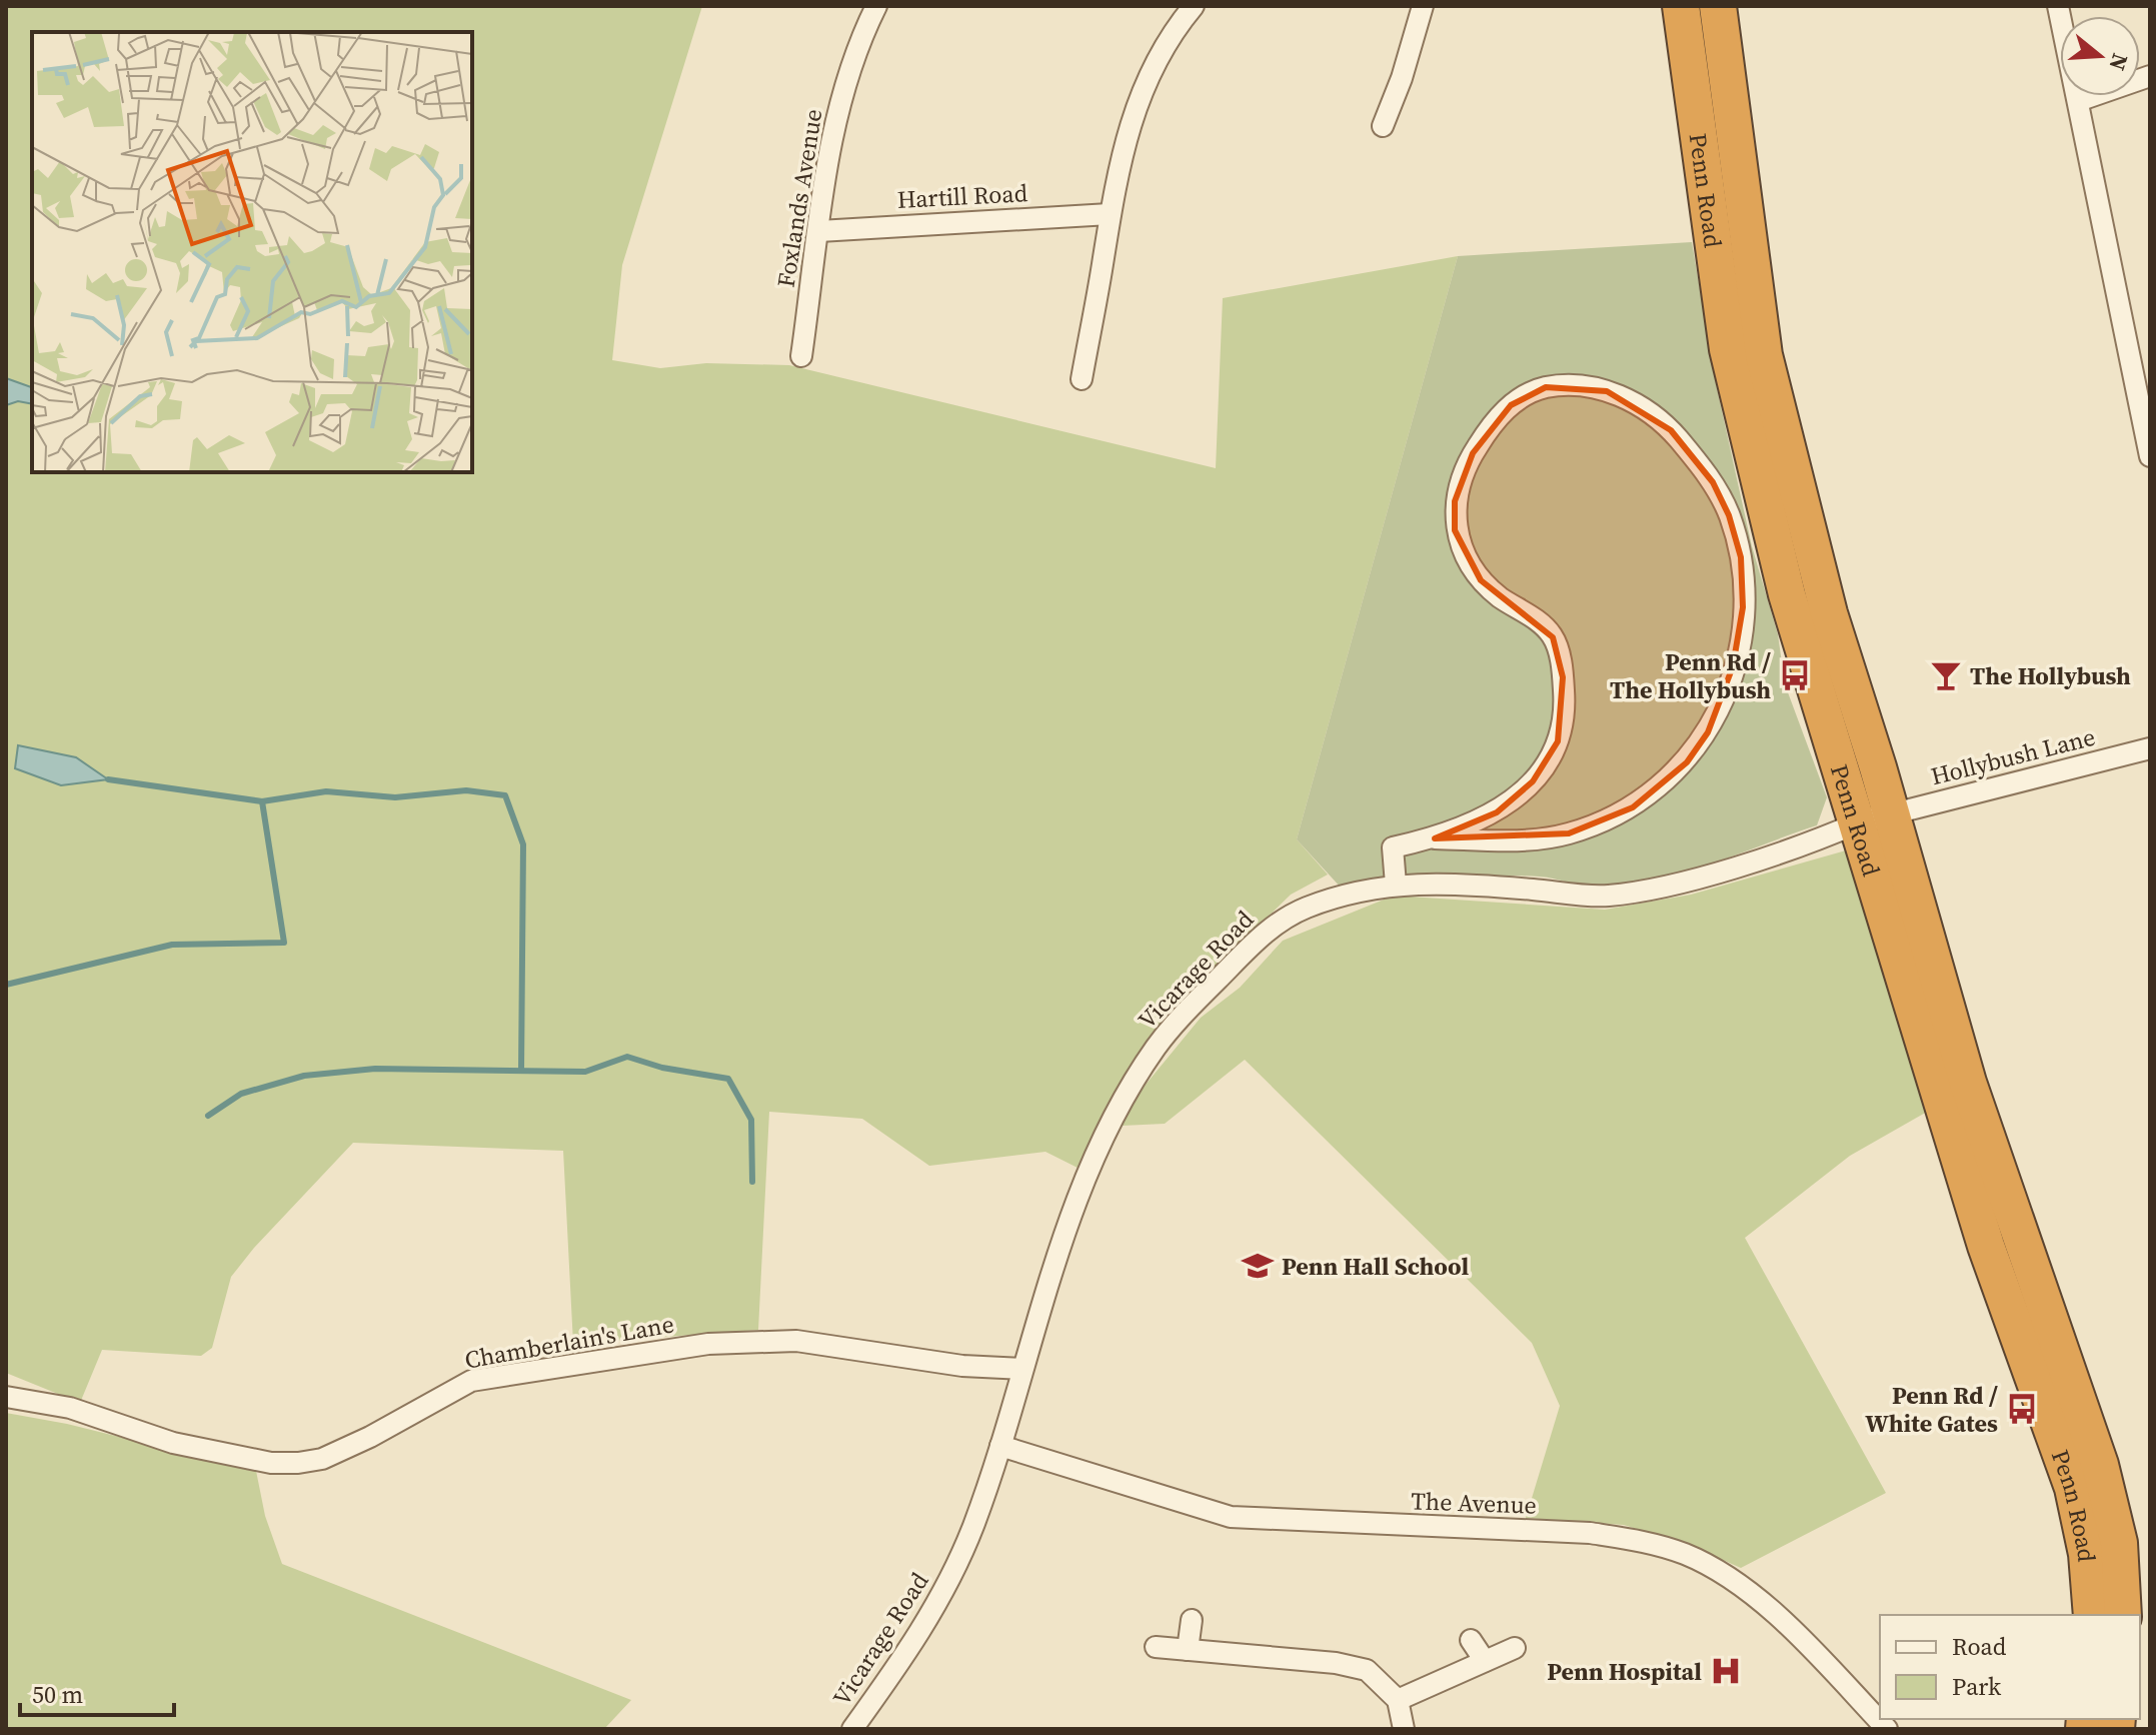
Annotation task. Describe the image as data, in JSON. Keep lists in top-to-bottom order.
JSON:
{
  "streets": {
    "highway": ["Penn Road"],
    "street": [
      "Hartill Road",
      "Foxlands Avenue",
      "Hollybush Lane",
      "Vicarage Road",
      "Chamberlain's Lane",
      "The Avenue"
    ]
  },
  "crossings": [
    ["Penn Road", "Hollybush Lane"],
    ["Penn Road", "Vicarage Road"],
    ["Hartill Road", "Foxlands Avenue"],
    ["Hollybush Lane", "Vicarage Road"],
    ["Vicarage Road", "Chamberlain's Lane"],
    ["Vicarage Road", "The Avenue"]
  ],
  "places": {
    "bus stop": ["Penn Rd / The Hollybush", "Penn Rd / White Gates"],
    "bar": ["The Hollybush"],
    "school or university": ["Penn Hall School"],
    "hospital": ["Penn Hospital"]
  },
  "legend": ["Road", "Park"],
  "scale_bar": "50 m",
  "north": "right"
}
